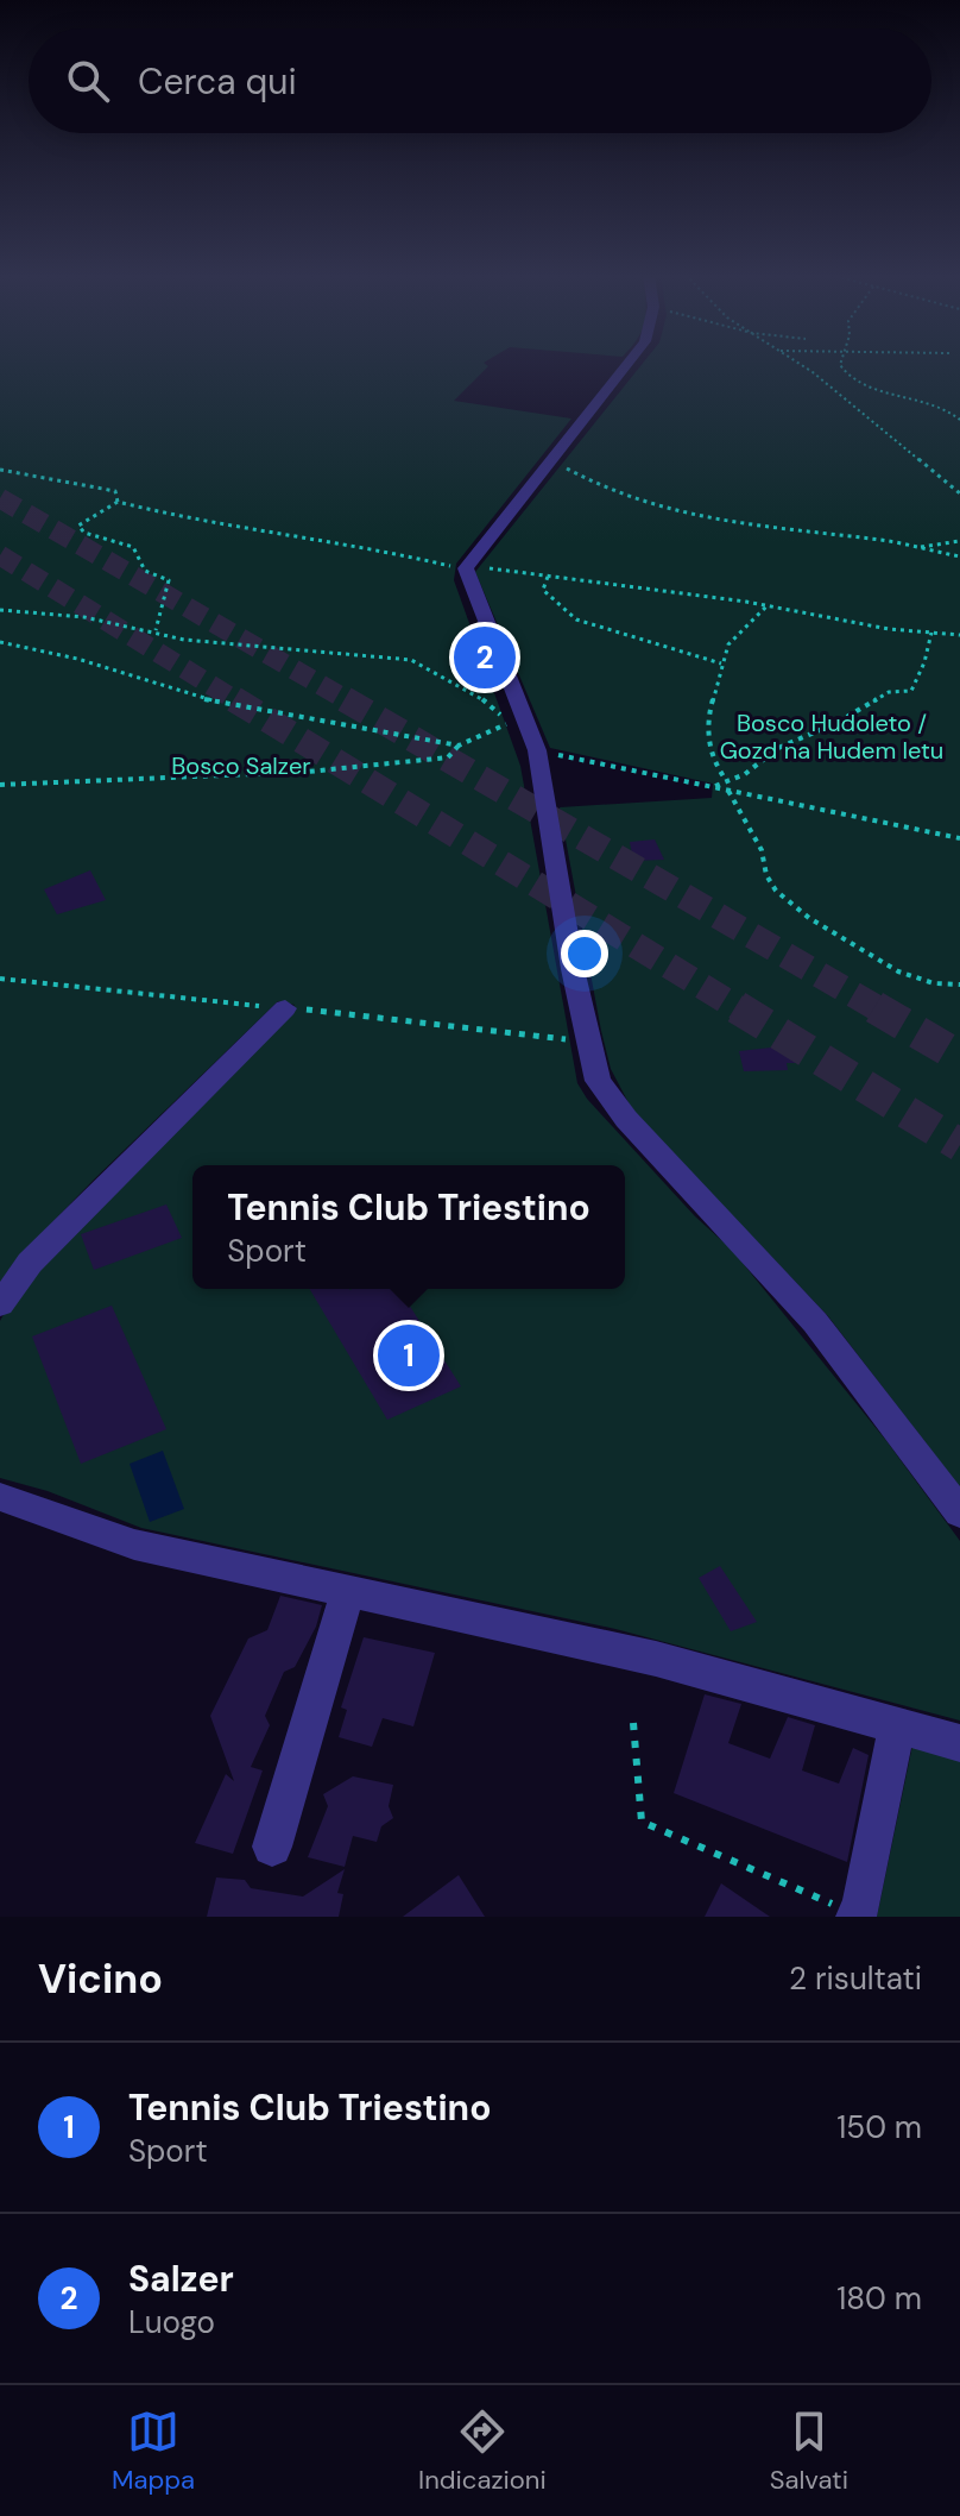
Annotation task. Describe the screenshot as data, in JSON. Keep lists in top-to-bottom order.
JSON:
{
  "parks": ["Bosco Hudoleto / Gozd na Hudem letu", "Bosco Salzer"],
  "page": {
    "search": "Cerca qui",
    "pins": ["2", "1"],
    "popup": ["Tennis Club Triestino", "Sport"],
    "heading": ["Vicino", "2 risultati"],
    "list": [
      {
        "mark": "1",
        "name": "Tennis Club Triestino",
        "note": "Sport",
        "value": "150 m"
      },
      {
        "mark": "2",
        "name": "Salzer",
        "note": "Luogo",
        "value": "180 m"
      }
    ],
    "nav": ["Mappa", "Indicazioni", "Salvati"]
  }
}
